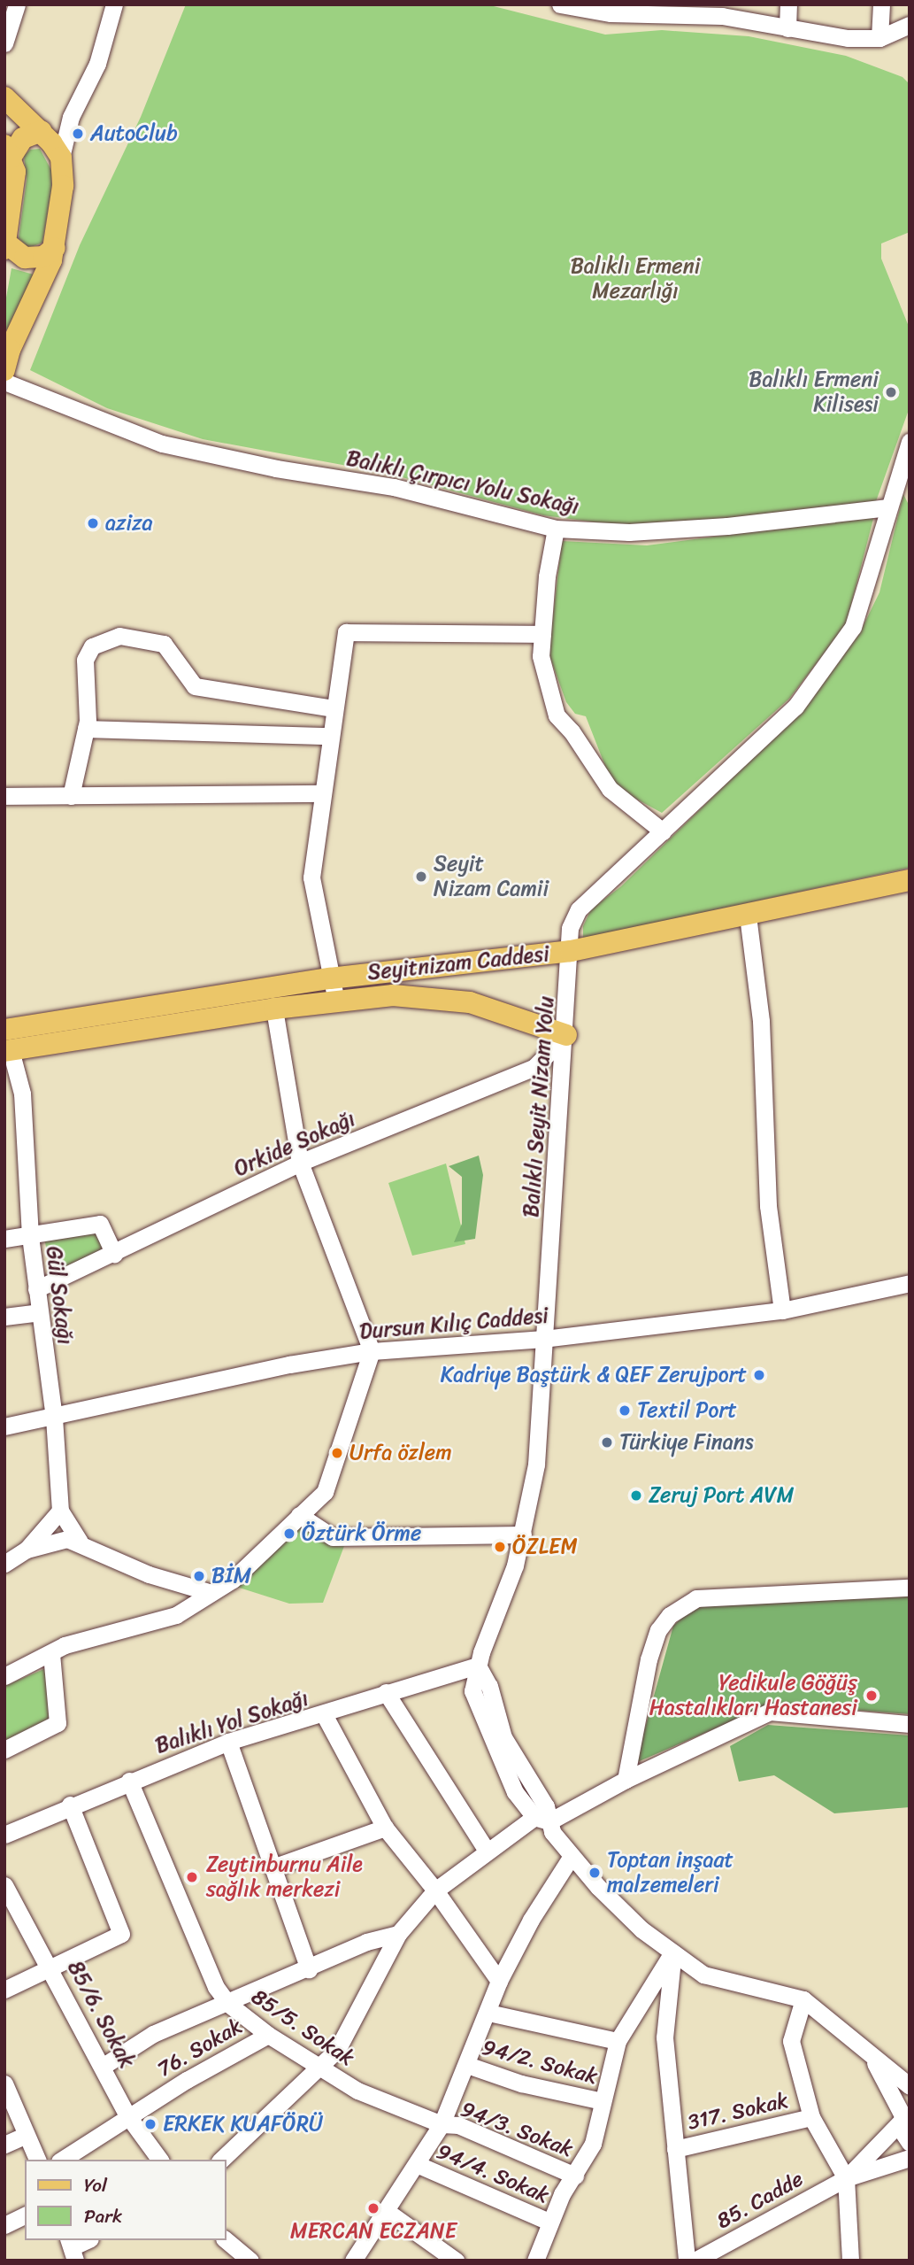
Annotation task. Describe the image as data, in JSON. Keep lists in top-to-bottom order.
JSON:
{
  "streets": {
    "main road": ["Seyitnizam Caddesi"],
    "street": [
      "Balıklı Çırpıcı Yolu Sokağı",
      "Balıklı Seyit Nizam Yolu",
      "Orkide Sokağı",
      "Gül Sokağı",
      "Dursun Kılıç Caddesi",
      "Balıklı Yol Sokağı",
      "85/6. Sokak",
      "85/5. Sokak",
      "76. Sokak",
      "94/2. Sokak",
      "317. Sokak",
      "94/3. Sokak",
      "94/4. Sokak",
      "85. Cadde"
    ]
  },
  "crossings": [
    ["Balıklı Çırpıcı Yolu Sokağı", "Balıklı Seyit Nizam Yolu"],
    ["Seyitnizam Caddesi", "Balıklı Seyit Nizam Yolu"],
    ["Seyitnizam Caddesi", "Orkide Sokağı"],
    ["Seyitnizam Caddesi", "Gül Sokağı"],
    ["Balıklı Seyit Nizam Yolu", "Orkide Sokağı"],
    ["Balıklı Seyit Nizam Yolu", "Dursun Kılıç Caddesi"],
    ["Balıklı Seyit Nizam Yolu", "Balıklı Yol Sokağı"],
    ["Orkide Sokağı", "Gül Sokağı"],
    ["Gül Sokağı", "Dursun Kılıç Caddesi"],
    ["Balıklı Yol Sokağı", "85/5. Sokak"],
    ["85/6. Sokak", "76. Sokak"],
    ["85/5. Sokak", "76. Sokak"],
    ["85/5. Sokak", "94/3. Sokak"]
  ],
  "parks": ["Balıklı Ermeni Mezarlığı"],
  "places": [
    "AutoClub",
    "Balıklı Ermeni Kilisesi",
    "aziza",
    "Seyit Nizam Camii",
    "Kadriye Baştürk & QEF Zerujport",
    "Textil Port",
    "Türkiye Finans",
    "Urfa özlem",
    "Zeruj Port AVM",
    "Öztürk Örme",
    "ÖZLEM",
    "BİM",
    "Yedikule Göğüş Hastalıkları Hastanesi",
    "Toptan inşaat malzemeleri",
    "Zeytinburnu Aile sağlık merkezi",
    "ERKEK KUAFÖRÜ",
    "MERCAN ECZANE"
  ],
  "legend": ["Yol", "Park"]
}
